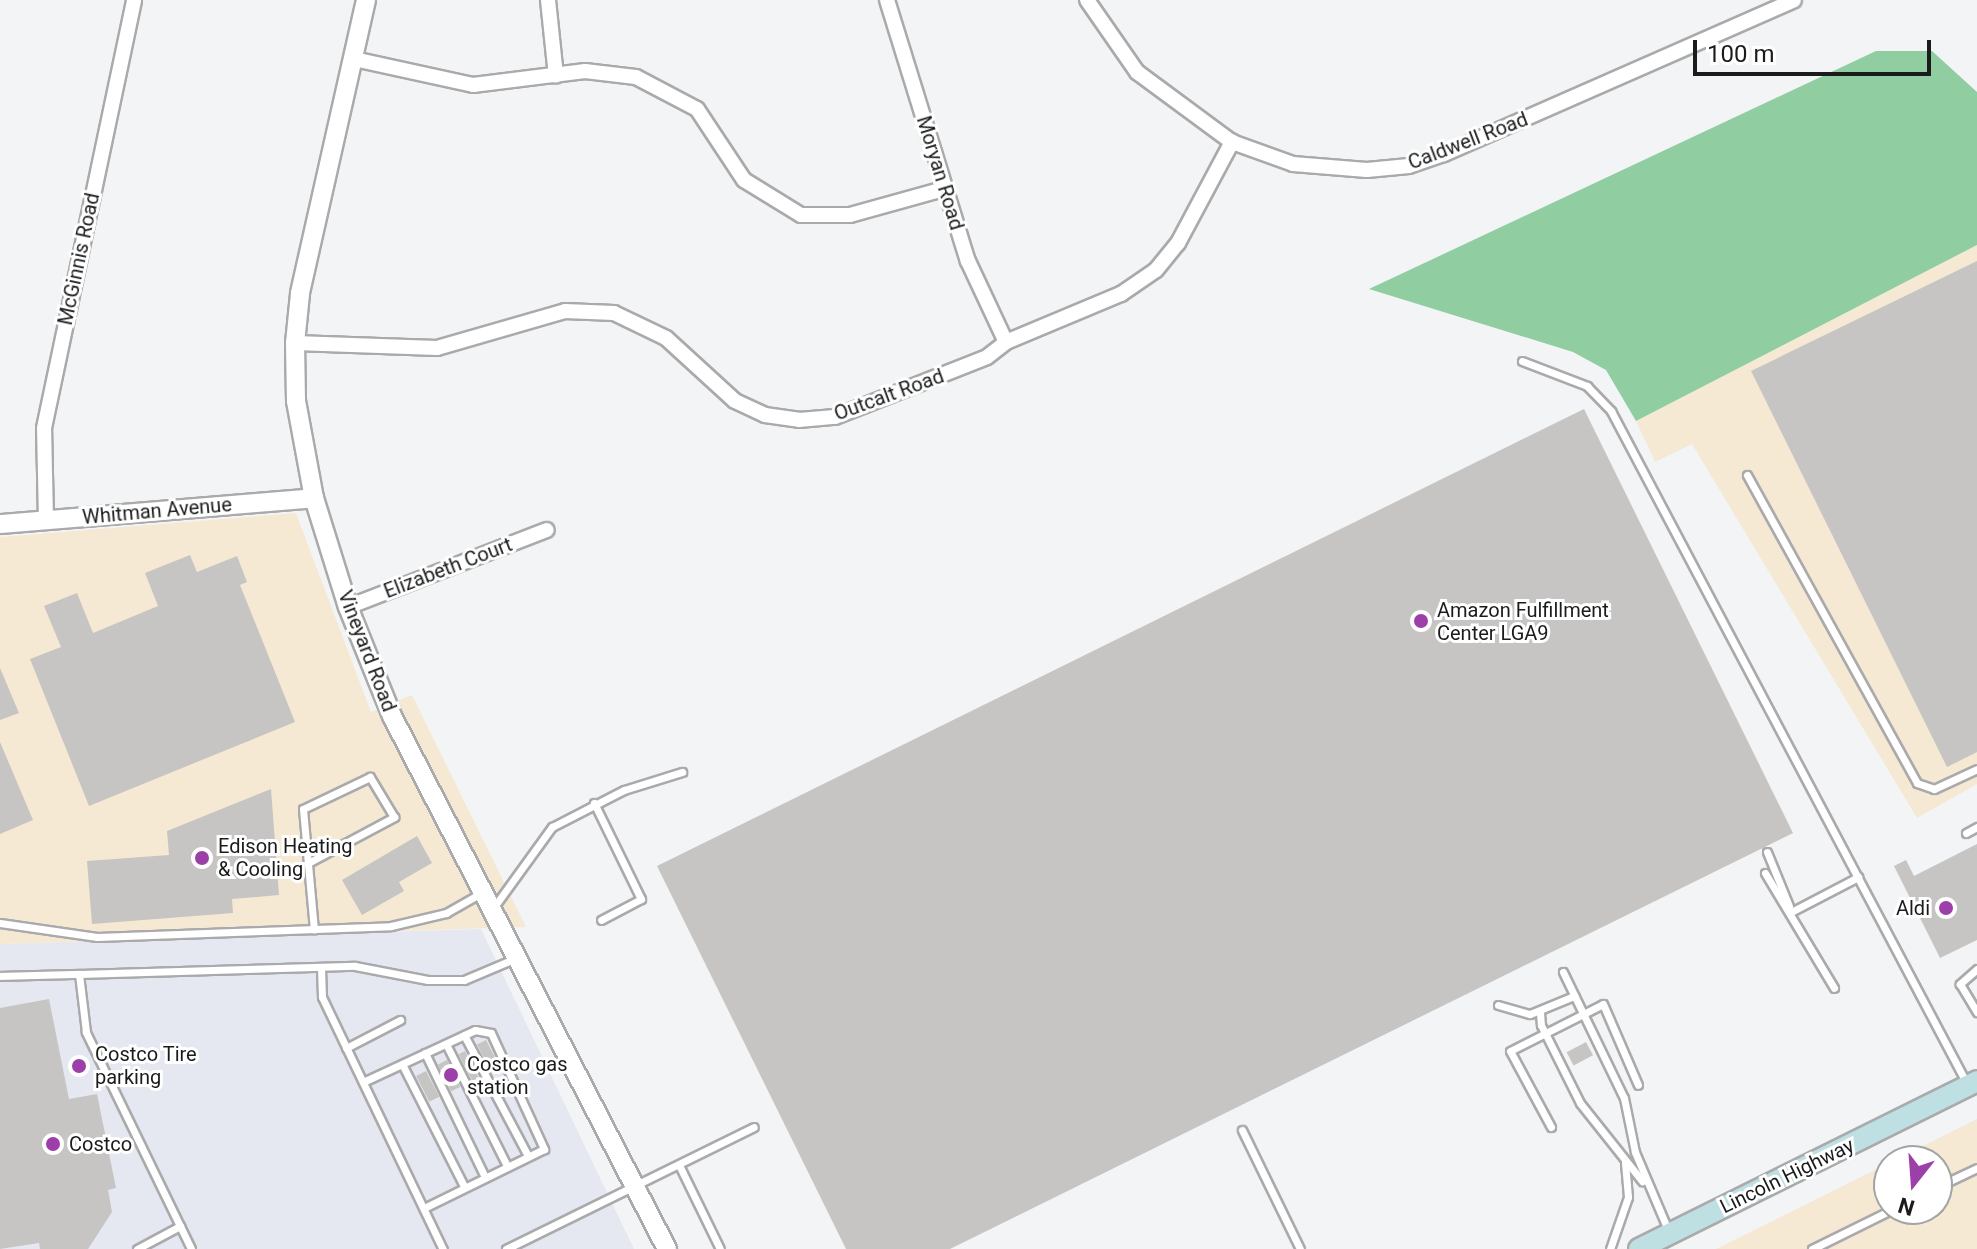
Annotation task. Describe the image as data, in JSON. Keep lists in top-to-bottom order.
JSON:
{
  "streets": {
    "main road": ["Lincoln Highway"],
    "street": [
      "Caldwell Road",
      "Moryan Road",
      "McGinnis Road",
      "Outcalt Road",
      "Whitman Avenue",
      "Elizabeth Court",
      "Vineyard Road"
    ]
  },
  "crossings": [
    ["Caldwell Road", "Outcalt Road"],
    ["Moryan Road", "Outcalt Road"],
    ["McGinnis Road", "Whitman Avenue"],
    ["Outcalt Road", "Vineyard Road"],
    ["Whitman Avenue", "Vineyard Road"],
    ["Elizabeth Court", "Vineyard Road"]
  ],
  "places": [
    "Amazon Fulfillment Center LGA9",
    "Edison Heating & Cooling",
    "Aldi",
    "Costco Tire parking",
    "Costco gas station",
    "Costco"
  ],
  "scale_bar": "100 m",
  "north": "bottom"
}
